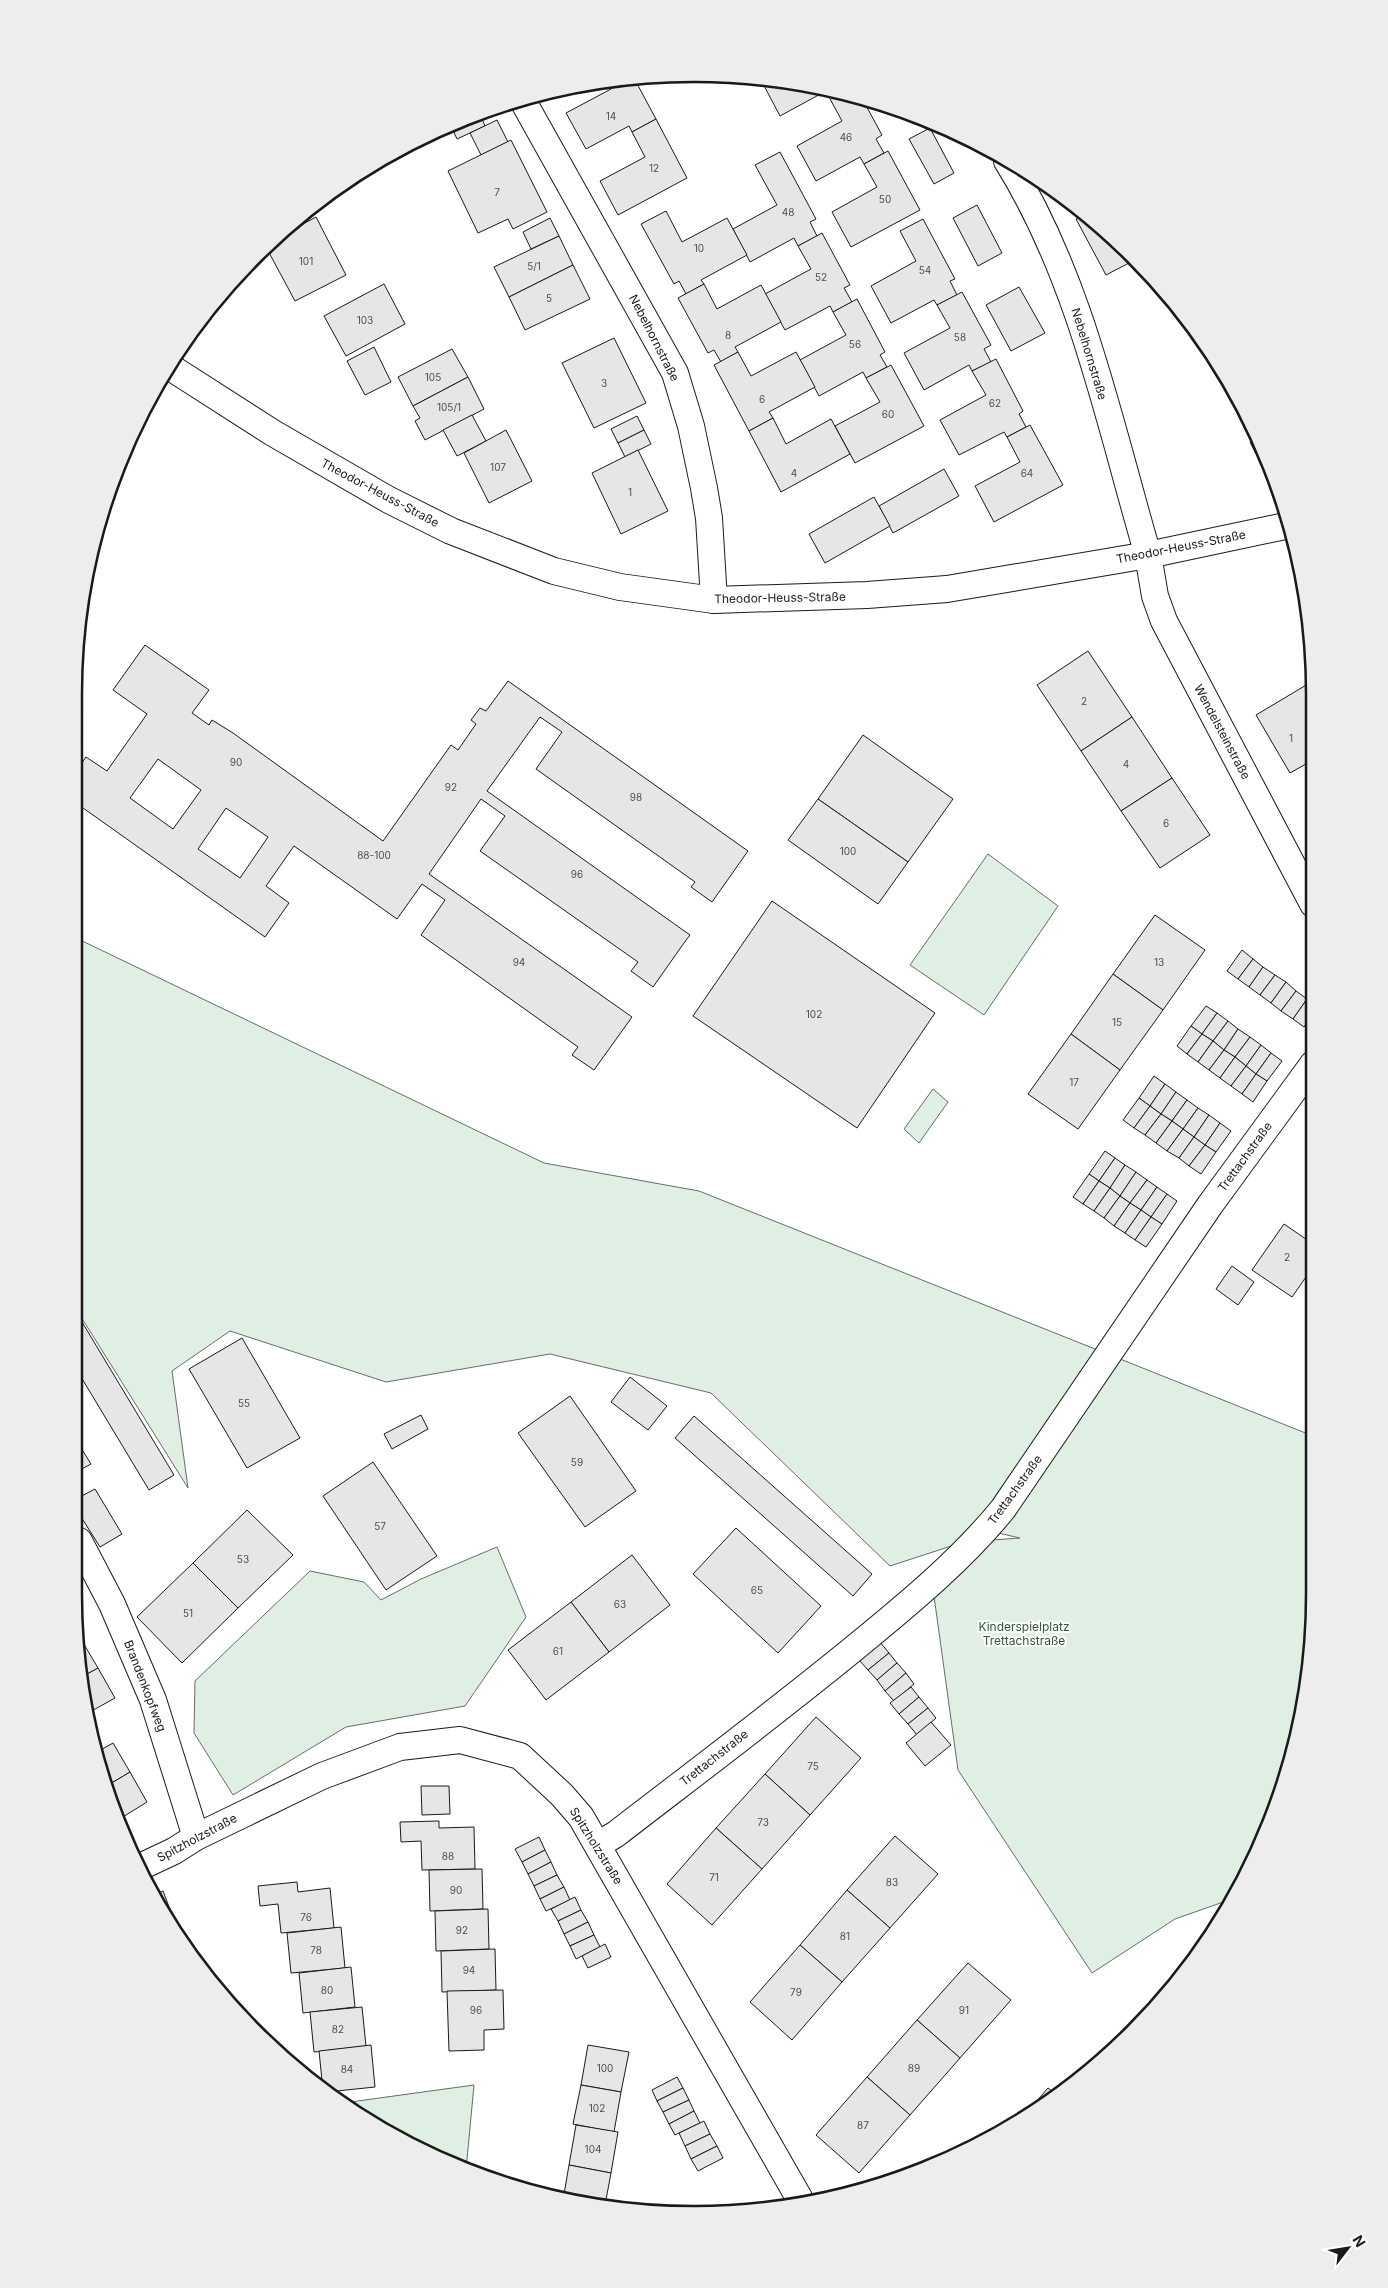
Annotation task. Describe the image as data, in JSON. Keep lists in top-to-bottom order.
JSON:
{
  "streets": {
    "street": [
      "Nebelhornstraße",
      "Theodor-Heuss-Straße",
      "Wendelsteinstraße",
      "Trettachstraße",
      "Brandenkopfweg",
      "Spitzholzstraße"
    ]
  },
  "crossings": [
    ["Nebelhornstraße", "Theodor-Heuss-Straße"],
    ["Nebelhornstraße", "Wendelsteinstraße"],
    ["Theodor-Heuss-Straße", "Wendelsteinstraße"],
    ["Trettachstraße", "Spitzholzstraße"],
    ["Brandenkopfweg", "Spitzholzstraße"]
  ],
  "parks": ["Kinderspielplatz Trettachstraße"],
  "house_numbers": [
    "14",
    "46",
    "12",
    "7",
    "50",
    "48",
    "10",
    "101",
    "5/1",
    "54",
    "52",
    "5",
    "103",
    "8",
    "58",
    "56",
    "105",
    "3",
    "6",
    "62",
    "105/1",
    "60",
    "107",
    "4",
    "64",
    "1",
    "2",
    "1",
    "90",
    "4",
    "92",
    "98",
    "6",
    "100",
    "88-100",
    "96",
    "94",
    "13",
    "102",
    "15",
    "17",
    "2",
    "55",
    "59",
    "57",
    "53",
    "65",
    "63",
    "51",
    "61",
    "75",
    "73",
    "88",
    "71",
    "83",
    "90",
    "76",
    "92",
    "81",
    "78",
    "94",
    "80",
    "79",
    "96",
    "91",
    "82",
    "100",
    "89",
    "84",
    "102",
    "87",
    "104"
  ],
  "north": "top right"
}
